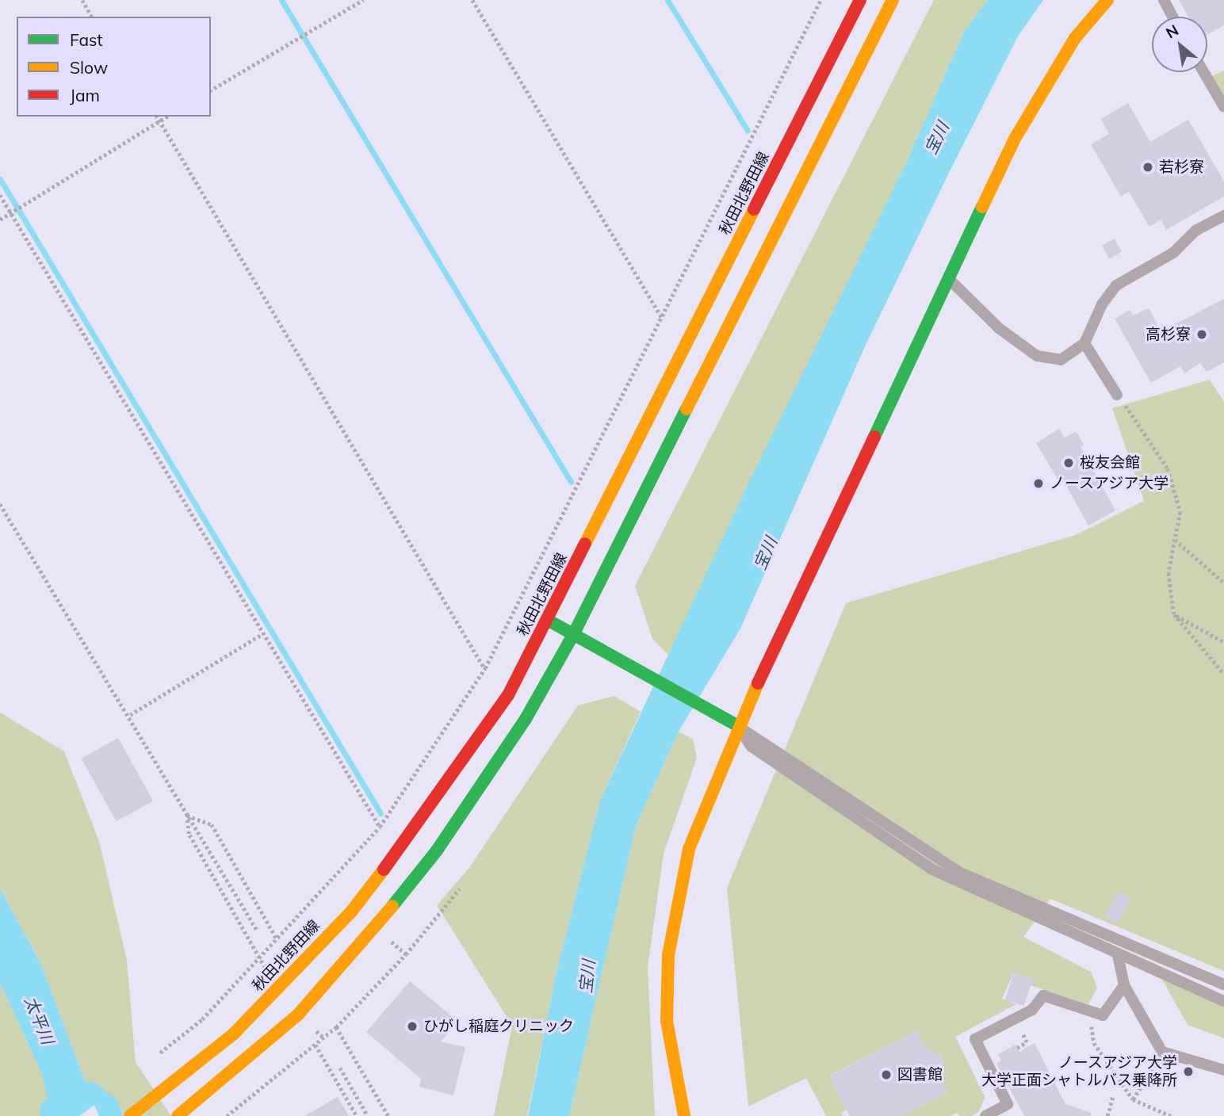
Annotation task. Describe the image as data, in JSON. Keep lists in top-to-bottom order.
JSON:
{
  "streets": {
    "main road": ["秋田北野田線"]
  },
  "water": ["宝川", "太平川"],
  "places": [
    "若杉寮",
    "高杉寮",
    "桜友会館",
    "ノースアジア大学",
    "ひがし稲庭クリニック",
    "ノースアジア大学 大学正面シャトルバス乗降所",
    "図書館"
  ],
  "legend": ["Fast", "Slow", "Jam"],
  "north": "top left"
}
